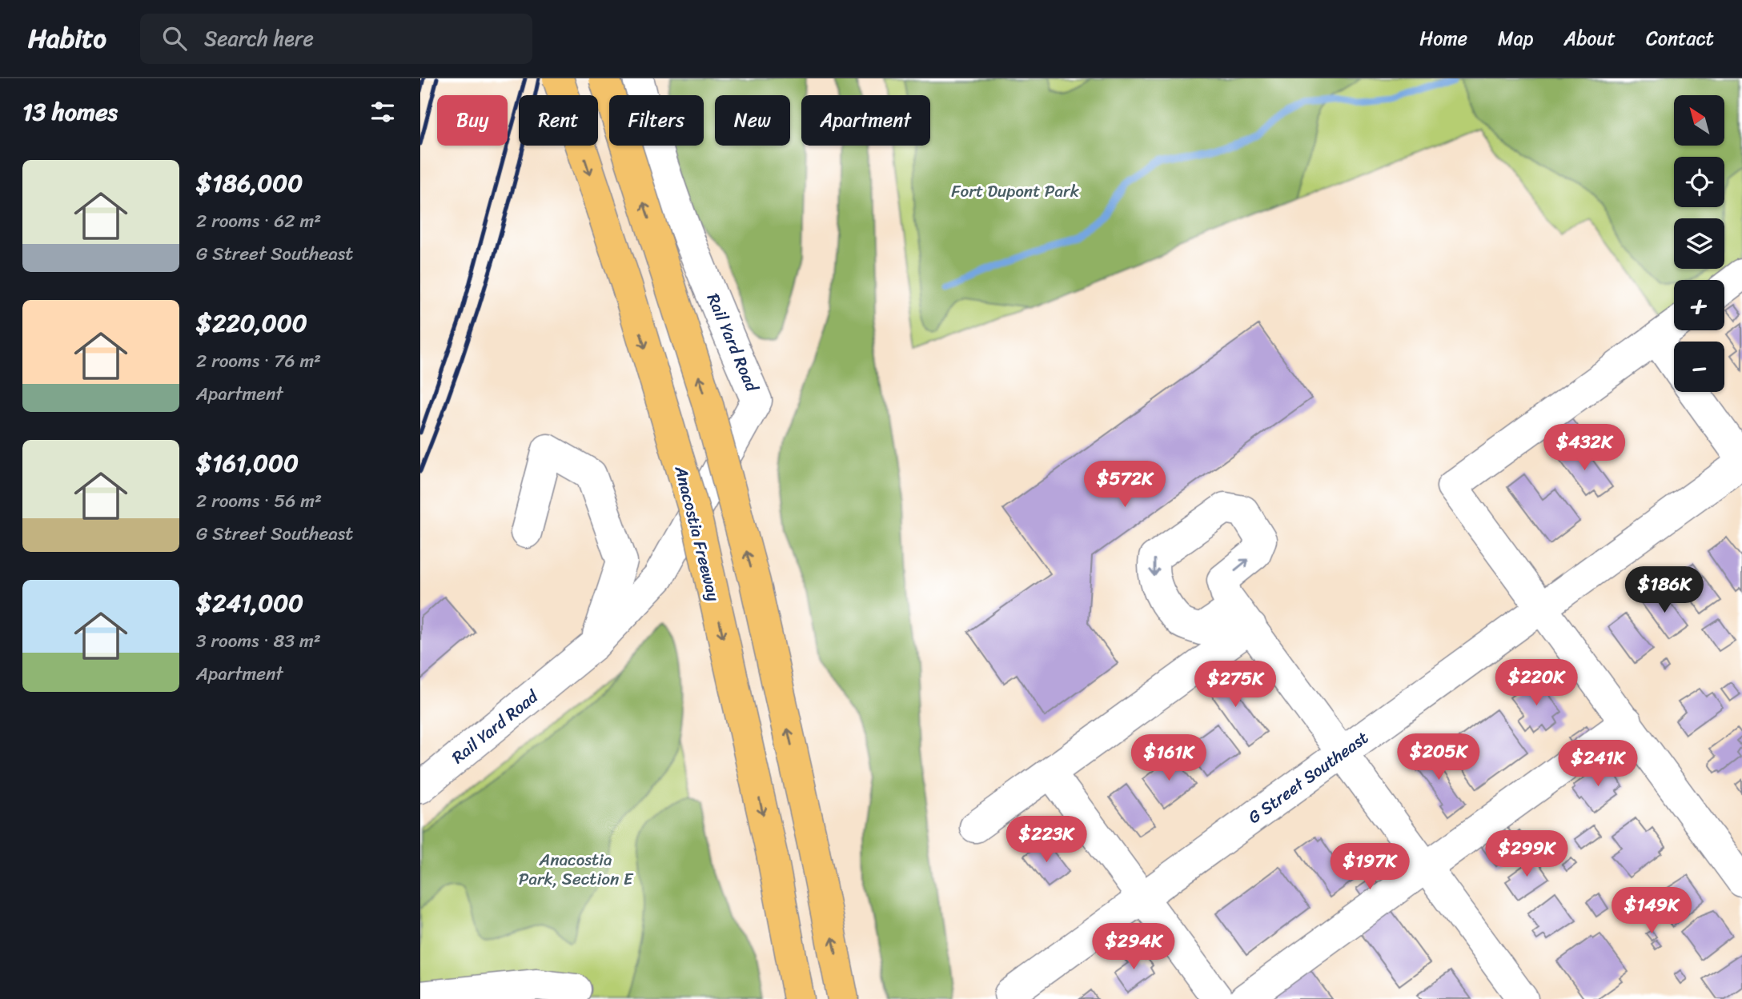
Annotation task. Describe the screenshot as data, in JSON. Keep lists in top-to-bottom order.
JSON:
{
  "streets": {
    "highway": ["Anacostia Freeway"],
    "street": ["Rail Yard Road", "G Street Southeast"]
  },
  "parks": ["Fort Dupont Park", "Anacostia Park, Section E"],
  "north": "top left",
  "page": {
    "header": "Habito",
    "search": "Search here",
    "nav": [
      "Home",
      "Map",
      "About",
      "Contact"
    ],
    "heading": "13 homes",
    "map_buttons": ["+", "−"],
    "chip": [
      "Buy",
      "Rent",
      "Filters",
      "New",
      "Apartment"
    ],
    "list": [
      {
        "name": "$186,000",
        "note": "2 rooms · 62 m² · G Street Southeast"
      },
      {
        "name": "$220,000",
        "note": "2 rooms · 76 m² · Apartment"
      },
      {
        "name": "$161,000",
        "note": "2 rooms · 56 m² · G Street Southeast"
      },
      {
        "name": "$241,000",
        "note": "3 rooms · 83 m² · Apartment"
      }
    ],
    "price": [
      "$432K",
      "$572K",
      "$186K",
      "$220K",
      "$275K",
      "$205K",
      "$161K",
      "$241K",
      "$223K",
      "$299K",
      "$197K",
      "$149K",
      "$294K"
    ]
  }
}
